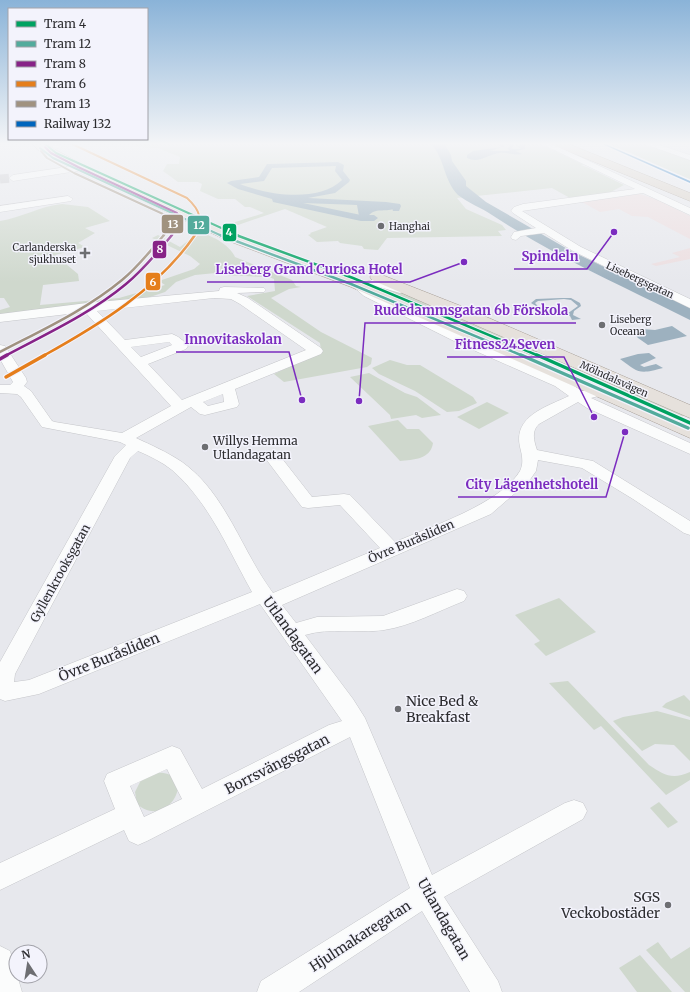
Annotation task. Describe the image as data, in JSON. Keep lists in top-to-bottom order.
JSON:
{
  "streets": {
    "main road": ["Mölndalsvägen"],
    "street": [
      "Lisebergsgatan",
      "Övre Buråsliden",
      "Gyllenkrooksgatan",
      "Utlandagatan",
      "Borrsvängsgatan",
      "Hjulmakaregatan"
    ]
  },
  "crossings": [
    ["Övre Buråsliden", "Gyllenkrooksgatan"],
    ["Övre Buråsliden", "Utlandagatan"],
    ["Gyllenkrooksgatan", "Utlandagatan"],
    ["Utlandagatan", "Borrsvängsgatan"],
    ["Utlandagatan", "Hjulmakaregatan"]
  ],
  "places": {
    "other": [
      "Hanghai",
      "Spindeln",
      "Liseberg Grand Curiosa Hotel",
      "Liseberg Oceana",
      "Innovitaskolan",
      "Rudedammsgatan 6b Förskola",
      "Fitness24Seven",
      "City Lägenhetshotell",
      "Willys Hemma Utlandagatan",
      "Nice Bed & Breakfast",
      "SGS Veckobostäder"
    ],
    "health": ["Carlanderska sjukhuset"]
  },
  "lines": [
    "tram line 4",
    "tram line 12",
    "tram line 8",
    "tram line 6",
    "tram line 13"
  ],
  "legend": [
    "Tram 4",
    "Tram 12",
    "Tram 8",
    "Tram 6",
    "Tram 13",
    "Railway 132"
  ],
  "north": "top"
}
